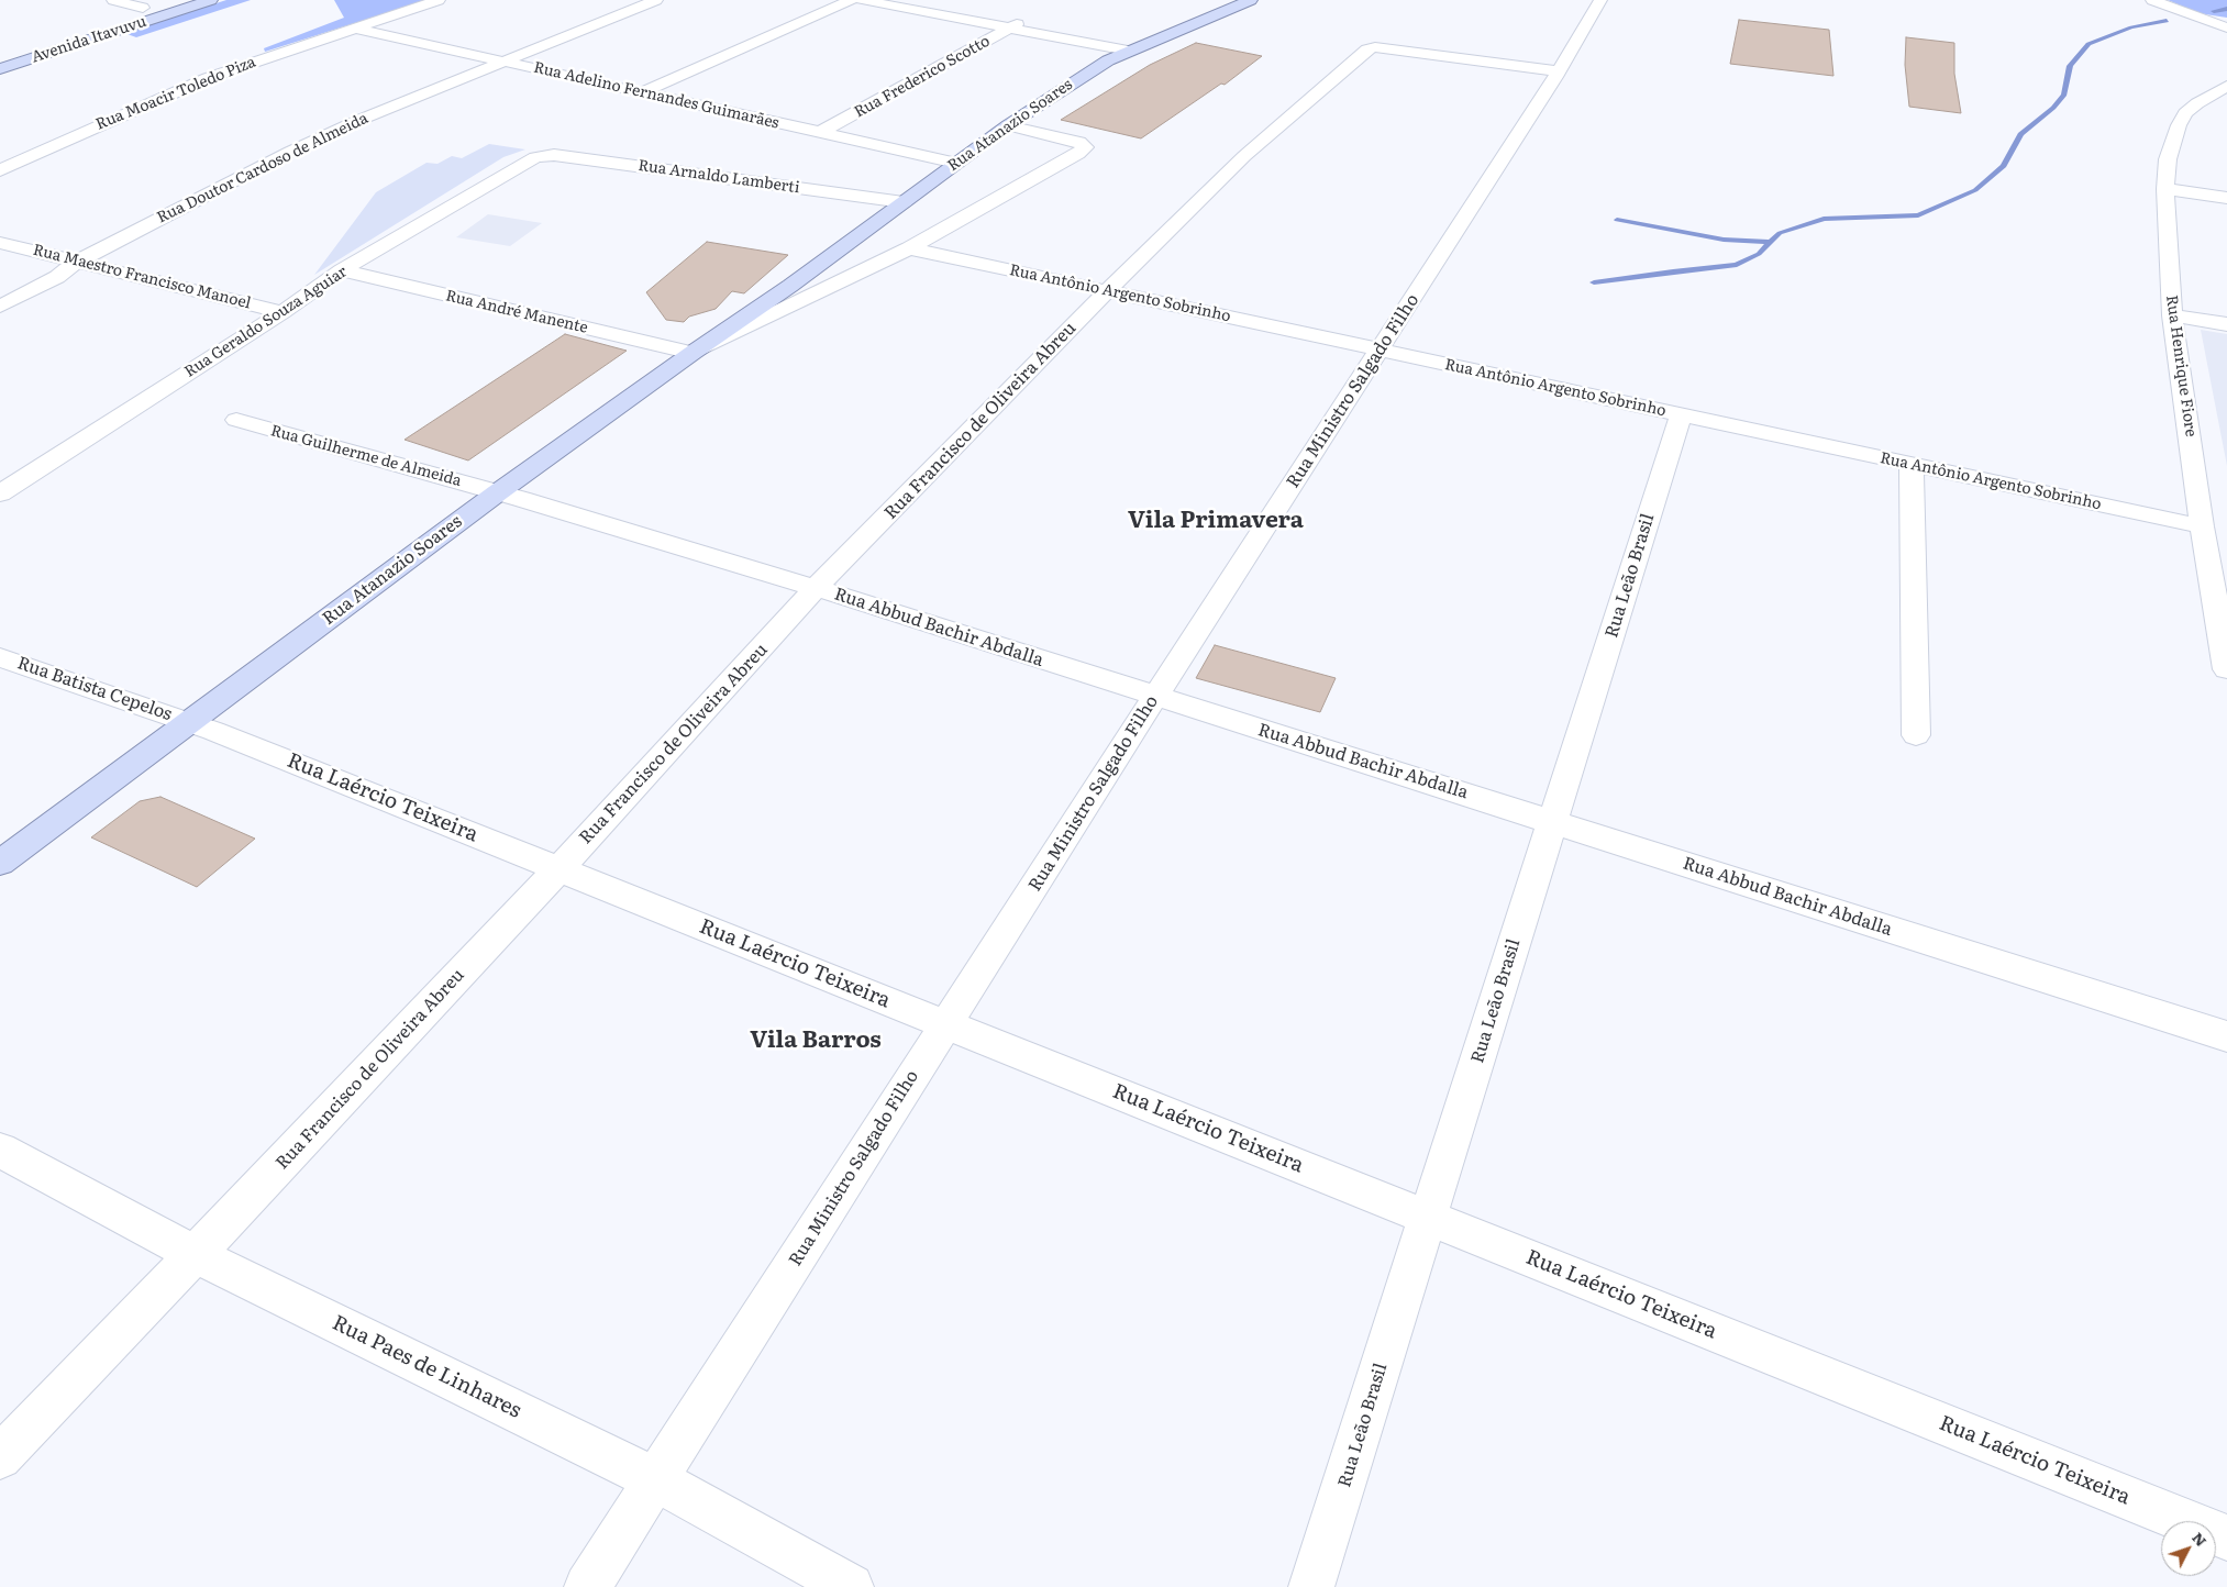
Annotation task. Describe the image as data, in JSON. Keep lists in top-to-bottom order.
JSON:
{
  "streets": {
    "main road": ["Avenida Itavuvu", "Rua Atanazio Soares"],
    "street": [
      "Rua Frederico Scotto",
      "Rua Moacir Toledo Piza",
      "Rua Adelino Fernandes Guimarães",
      "Rua Doutor Cardoso de Almeida",
      "Rua Arnaldo Lamberti",
      "Rua Maestro Francisco Manoel",
      "Rua Antônio Argento Sobrinho",
      "Rua André Manente",
      "Rua Geraldo Souza Aguiar",
      "Rua Henrique Fiore",
      "Rua Ministro Salgado Filho",
      "Rua Francisco de Oliveira Abreu",
      "Rua Guilherme de Almeida",
      "Rua Leão Brasil",
      "Rua Abbud Bachir Abdalla",
      "Rua Batista Cepelos",
      "Rua Laércio Teixeira",
      "Rua Paes de Linhares"
    ]
  },
  "crossings": [
    ["Rua Frederico Scotto", "Rua Adelino Fernandes Guimarães"],
    ["Rua Moacir Toledo Piza", "Rua Adelino Fernandes Guimarães"],
    ["Rua Adelino Fernandes Guimarães", "Rua Atanazio Soares"],
    ["Rua Adelino Fernandes Guimarães", "Rua Doutor Cardoso de Almeida"],
    ["Rua Atanazio Soares", "Rua Arnaldo Lamberti"],
    ["Rua Atanazio Soares", "Rua André Manente"],
    ["Rua Atanazio Soares", "Rua Guilherme de Almeida"],
    ["Rua Atanazio Soares", "Rua Abbud Bachir Abdalla"],
    ["Rua Atanazio Soares", "Rua Batista Cepelos"],
    ["Rua Atanazio Soares", "Rua Laércio Teixeira"],
    ["Rua Doutor Cardoso de Almeida", "Rua Maestro Francisco Manoel"],
    ["Rua Arnaldo Lamberti", "Rua Geraldo Souza Aguiar"],
    ["Rua Maestro Francisco Manoel", "Rua Geraldo Souza Aguiar"],
    ["Rua Antônio Argento Sobrinho", "Rua Henrique Fiore"],
    ["Rua Antônio Argento Sobrinho", "Rua Ministro Salgado Filho"],
    ["Rua Antônio Argento Sobrinho", "Rua Francisco de Oliveira Abreu"],
    ["Rua Antônio Argento Sobrinho", "Rua Leão Brasil"],
    ["Rua André Manente", "Rua Geraldo Souza Aguiar"],
    ["Rua Ministro Salgado Filho", "Rua Francisco de Oliveira Abreu"],
    ["Rua Ministro Salgado Filho", "Rua Abbud Bachir Abdalla"],
    ["Rua Ministro Salgado Filho", "Rua Laércio Teixeira"],
    ["Rua Ministro Salgado Filho", "Rua Paes de Linhares"],
    ["Rua Francisco de Oliveira Abreu", "Rua Abbud Bachir Abdalla"],
    ["Rua Francisco de Oliveira Abreu", "Rua Laércio Teixeira"],
    ["Rua Francisco de Oliveira Abreu", "Rua Paes de Linhares"],
    ["Rua Guilherme de Almeida", "Rua Abbud Bachir Abdalla"],
    ["Rua Leão Brasil", "Rua Abbud Bachir Abdalla"],
    ["Rua Leão Brasil", "Rua Laércio Teixeira"],
    ["Rua Batista Cepelos", "Rua Laércio Teixeira"]
  ],
  "districts": ["Vila Primavera", "Vila Barros"],
  "north": "top right"
}
